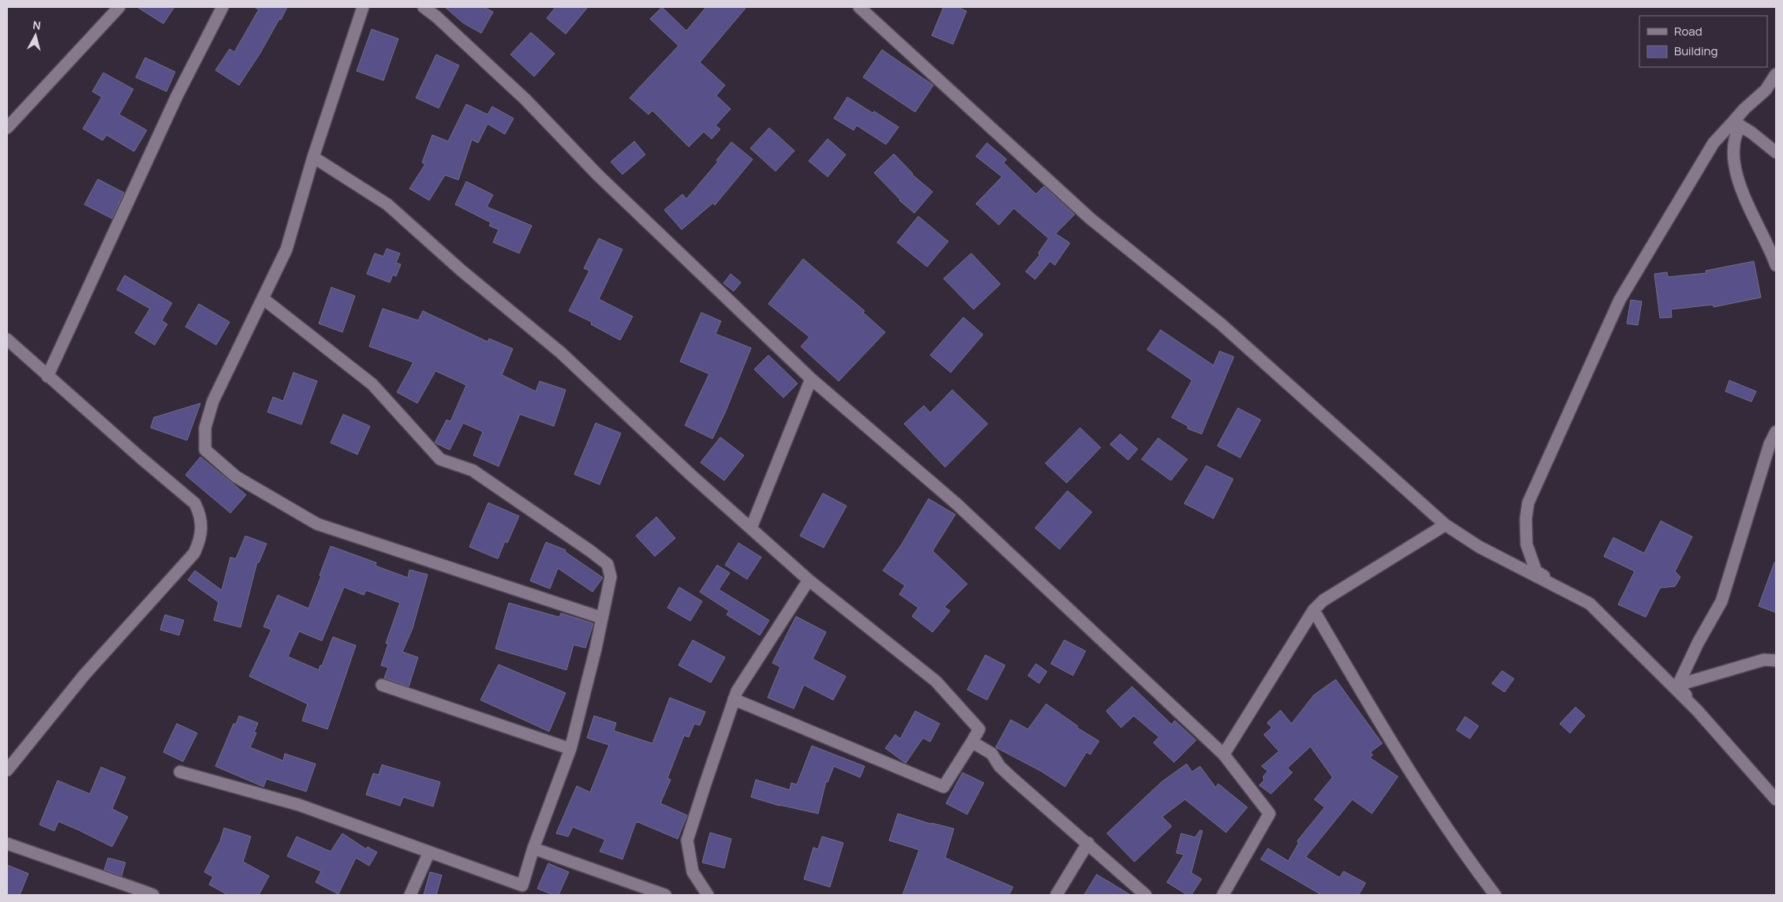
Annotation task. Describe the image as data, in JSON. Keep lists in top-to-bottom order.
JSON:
{
  "legend": ["Road", "Building"],
  "north": "top"
}
